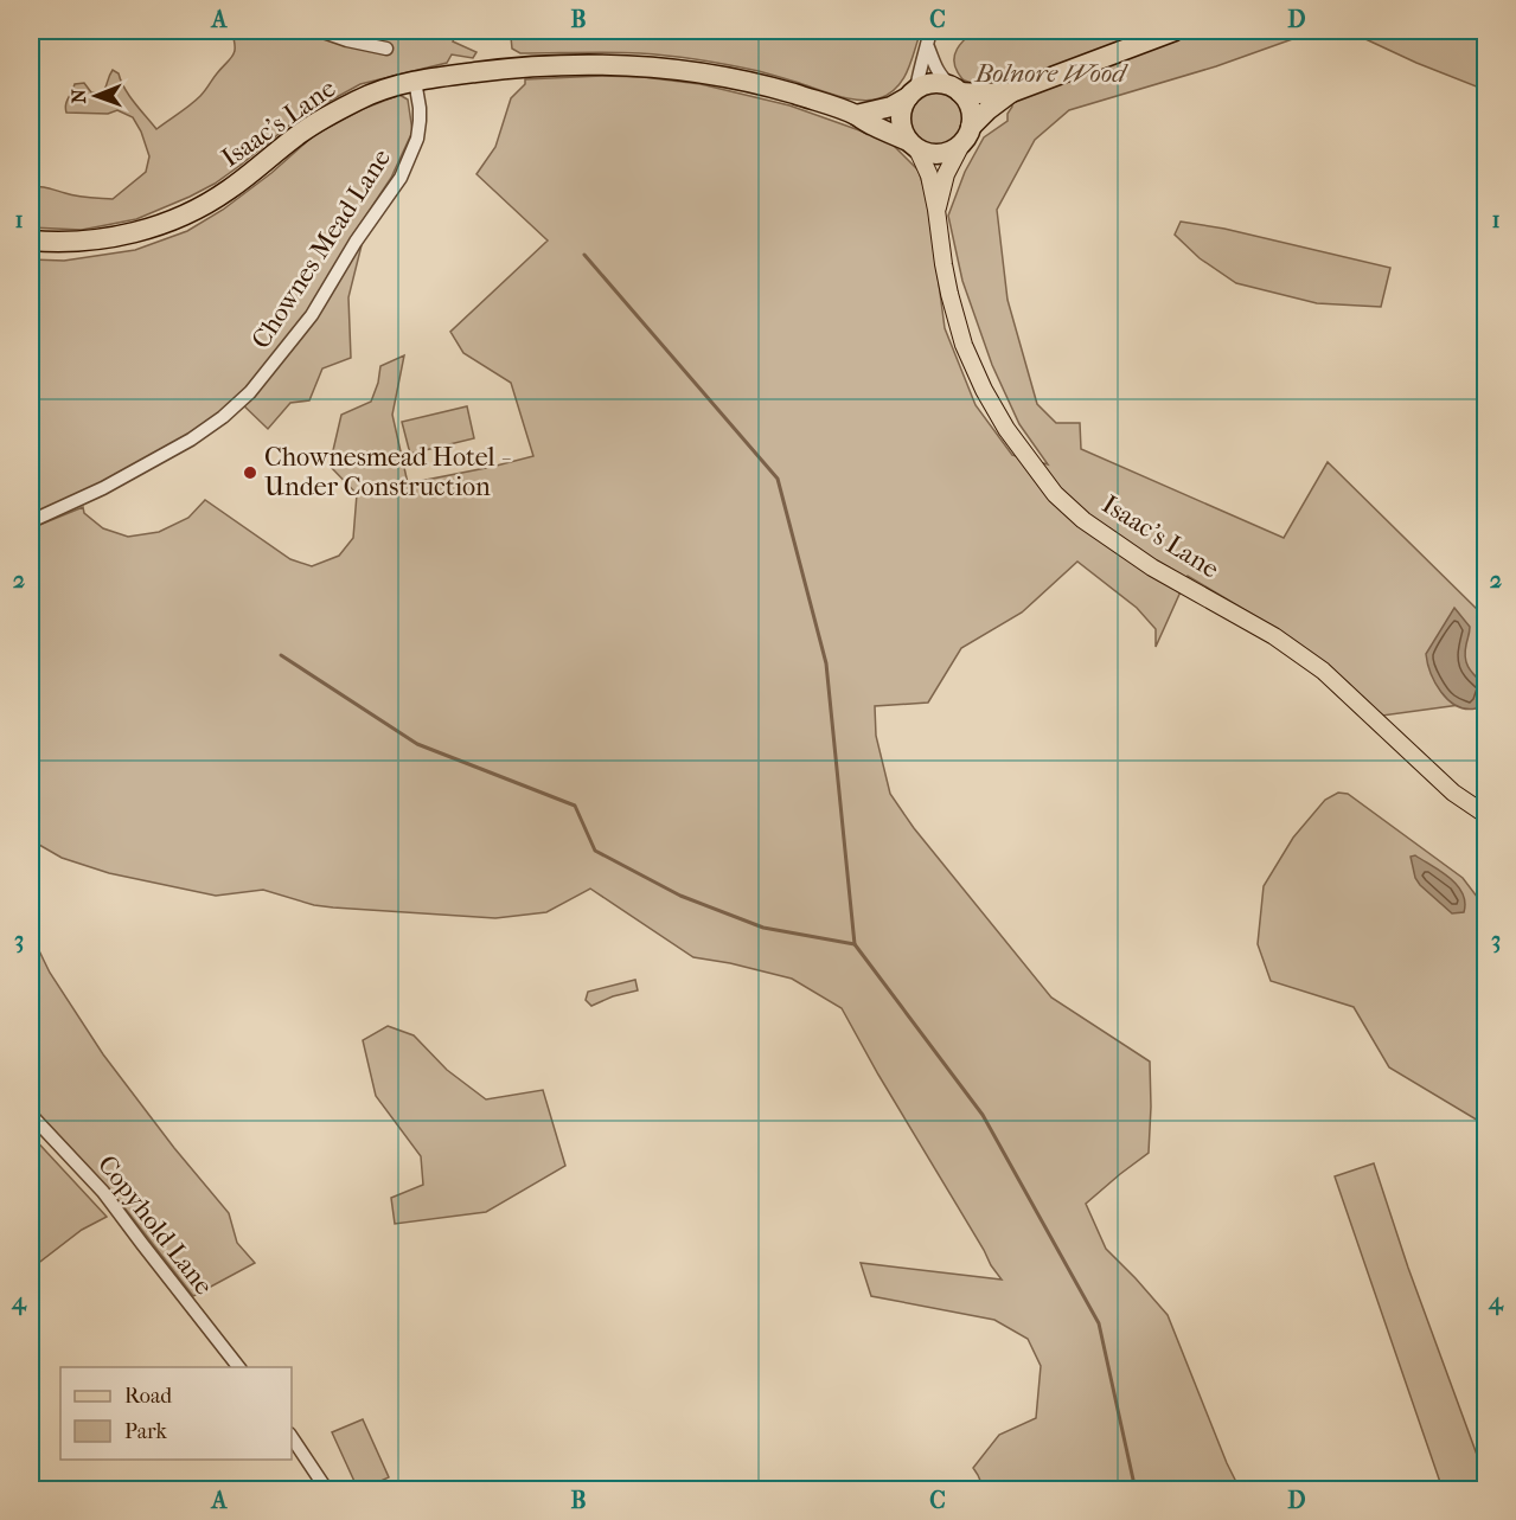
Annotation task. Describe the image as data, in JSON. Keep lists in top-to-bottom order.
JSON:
{
  "streets": {
    "highway": ["Isaac's Lane"],
    "street": ["Chownes Mead Lane", "Copyhold Lane"]
  },
  "crossings": [
    ["Isaac's Lane", "Chownes Mead Lane"]
  ],
  "parks": ["Bolnore Wood"],
  "places": ["Chownesmead Hotel - Under Construction"],
  "legend": ["Road", "Park"],
  "north": "left",
  "grid": {
    "columns": [
      "A",
      "B",
      "C",
      "D"
    ],
    "rows": [
      "1",
      "2",
      "3",
      "4"
    ]
  }
}
